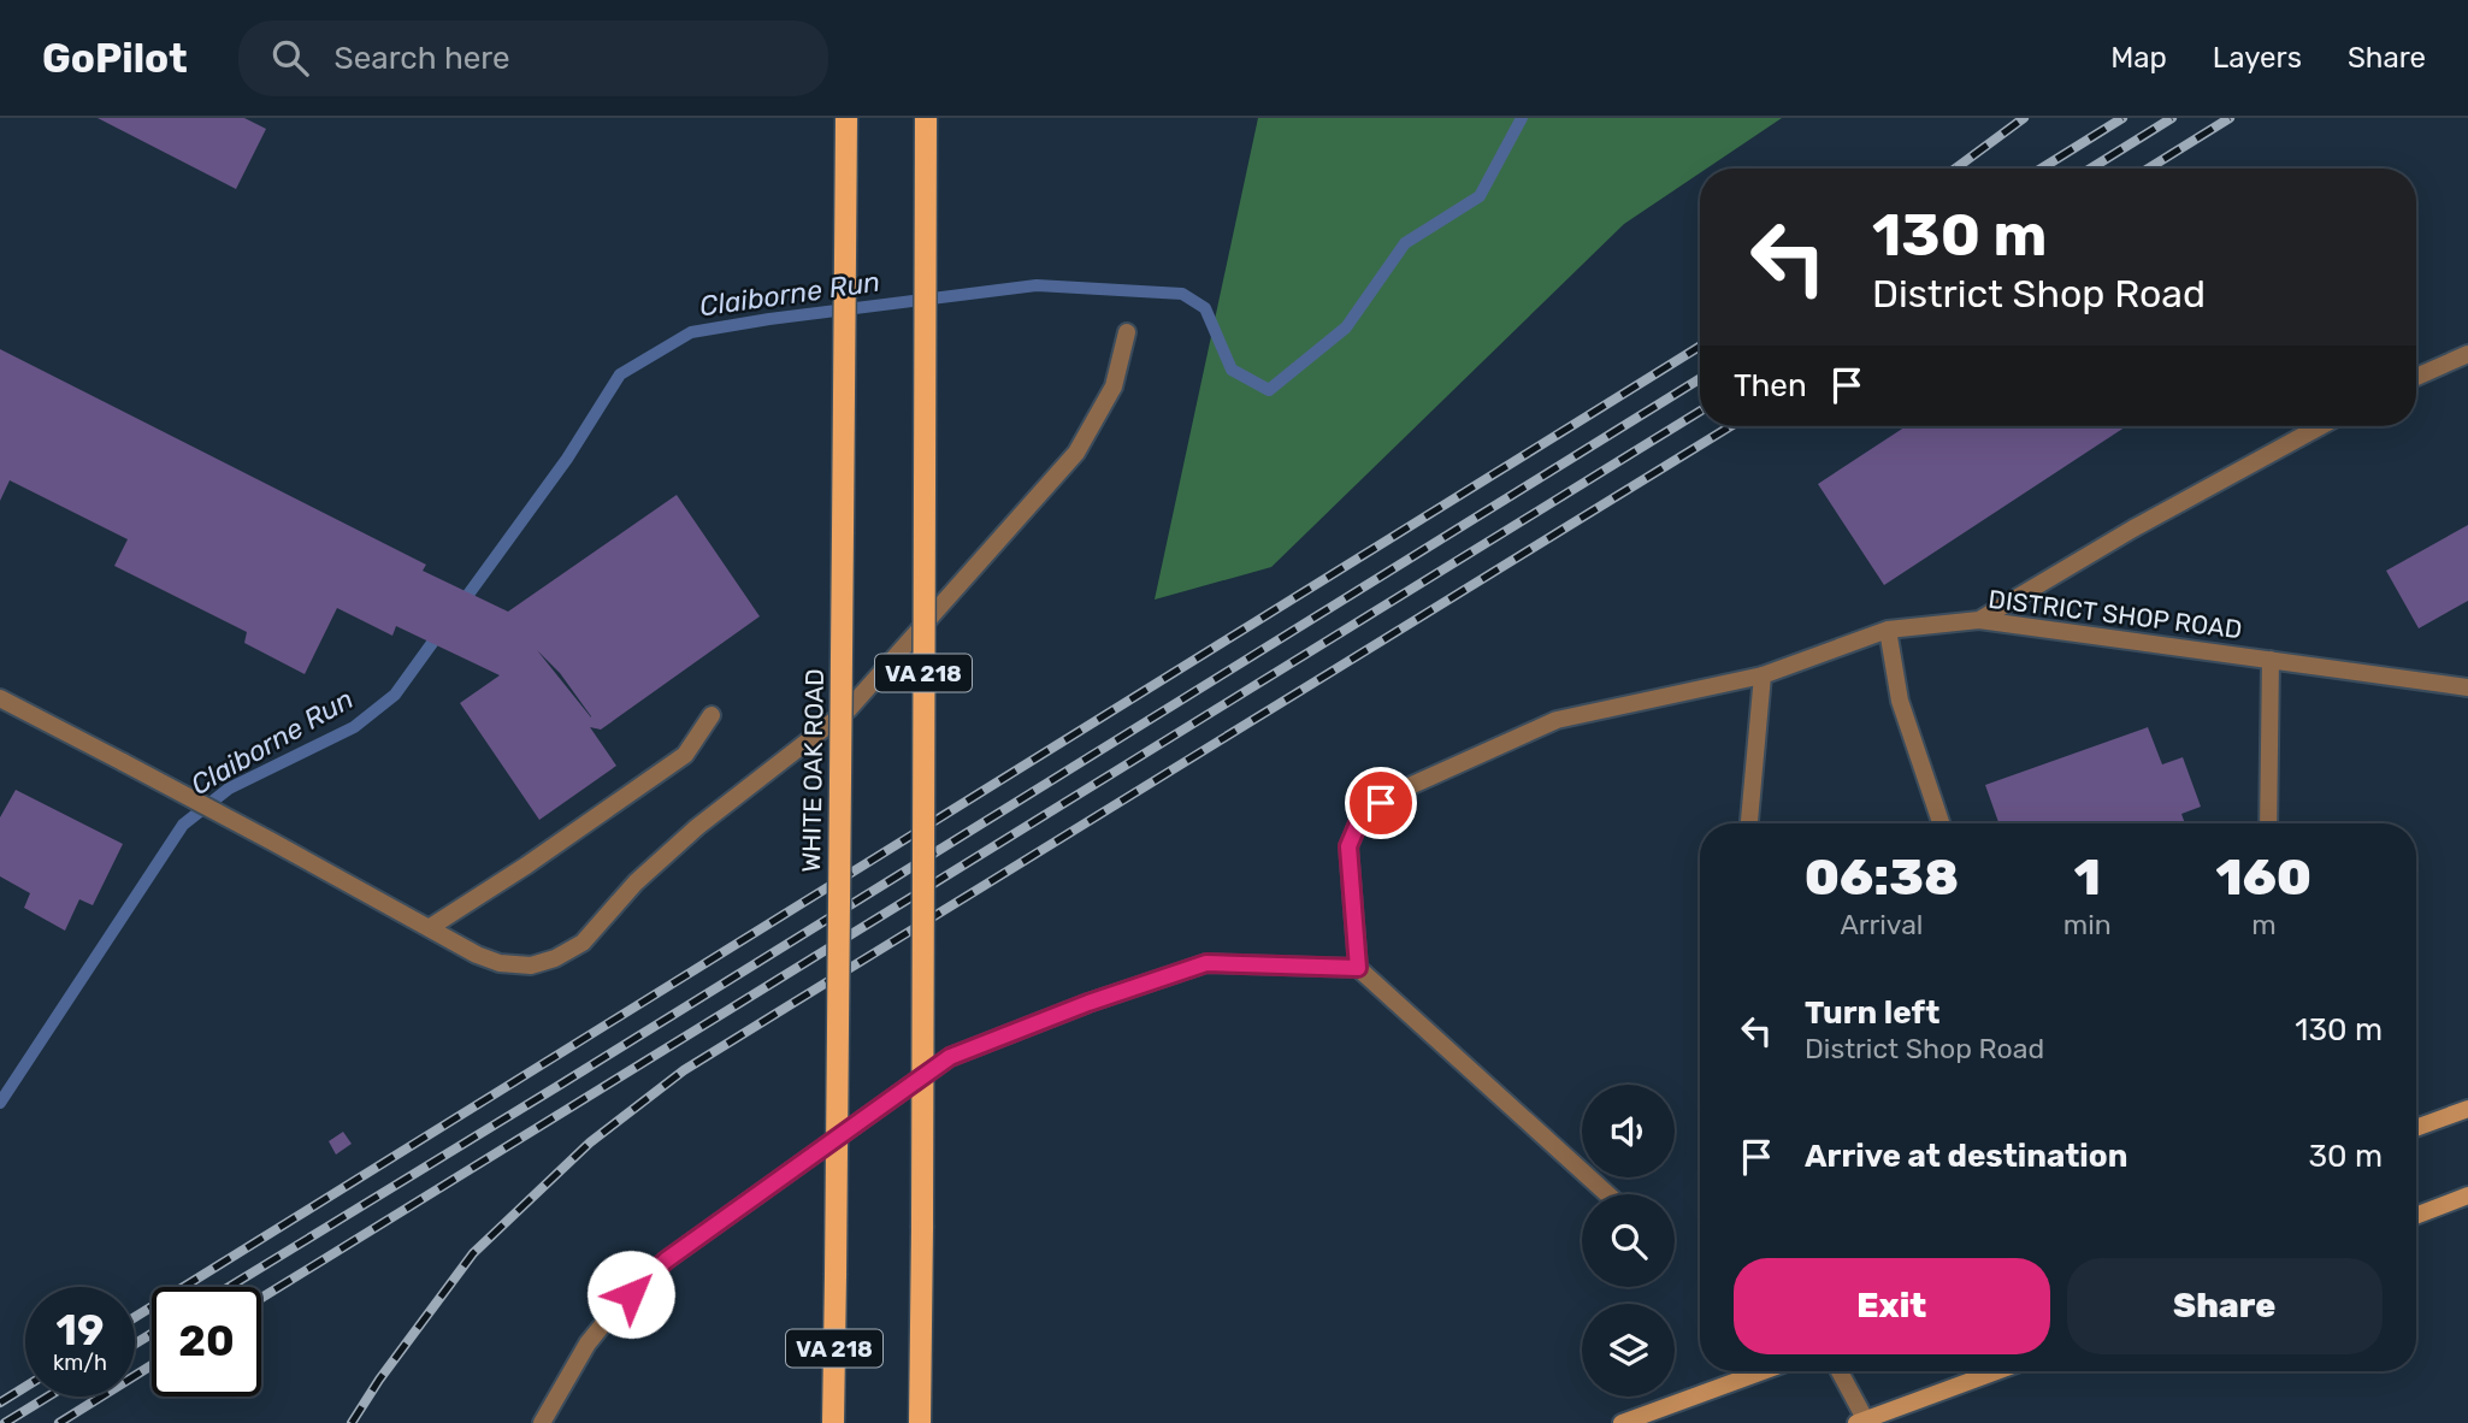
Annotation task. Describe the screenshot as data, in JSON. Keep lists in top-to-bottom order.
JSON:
{
  "streets": {
    "main road": ["VA 218", "WHITE OAK ROAD"],
    "street": ["DISTRICT SHOP ROAD"]
  },
  "water": ["Claiborne Run"],
  "page": {
    "header": "GoPilot",
    "search": "Search here",
    "nav": ["Map", "Layers", "Share"],
    "turn": ["130 m", "District Shop Road"],
    "then": "Then",
    "eta": [
      "06:38",
      "Arrival",
      "1",
      "min",
      "160",
      "m"
    ],
    "list": [
      {
        "name": "Turn left",
        "note": "District Shop Road",
        "value": "130 m"
      },
      {
        "name": "Arrive at destination",
        "value": "30 m"
      }
    ],
    "buttons": ["Exit", "Share"],
    "speed": "19 km/h",
    "limit": "20"
  }
}
